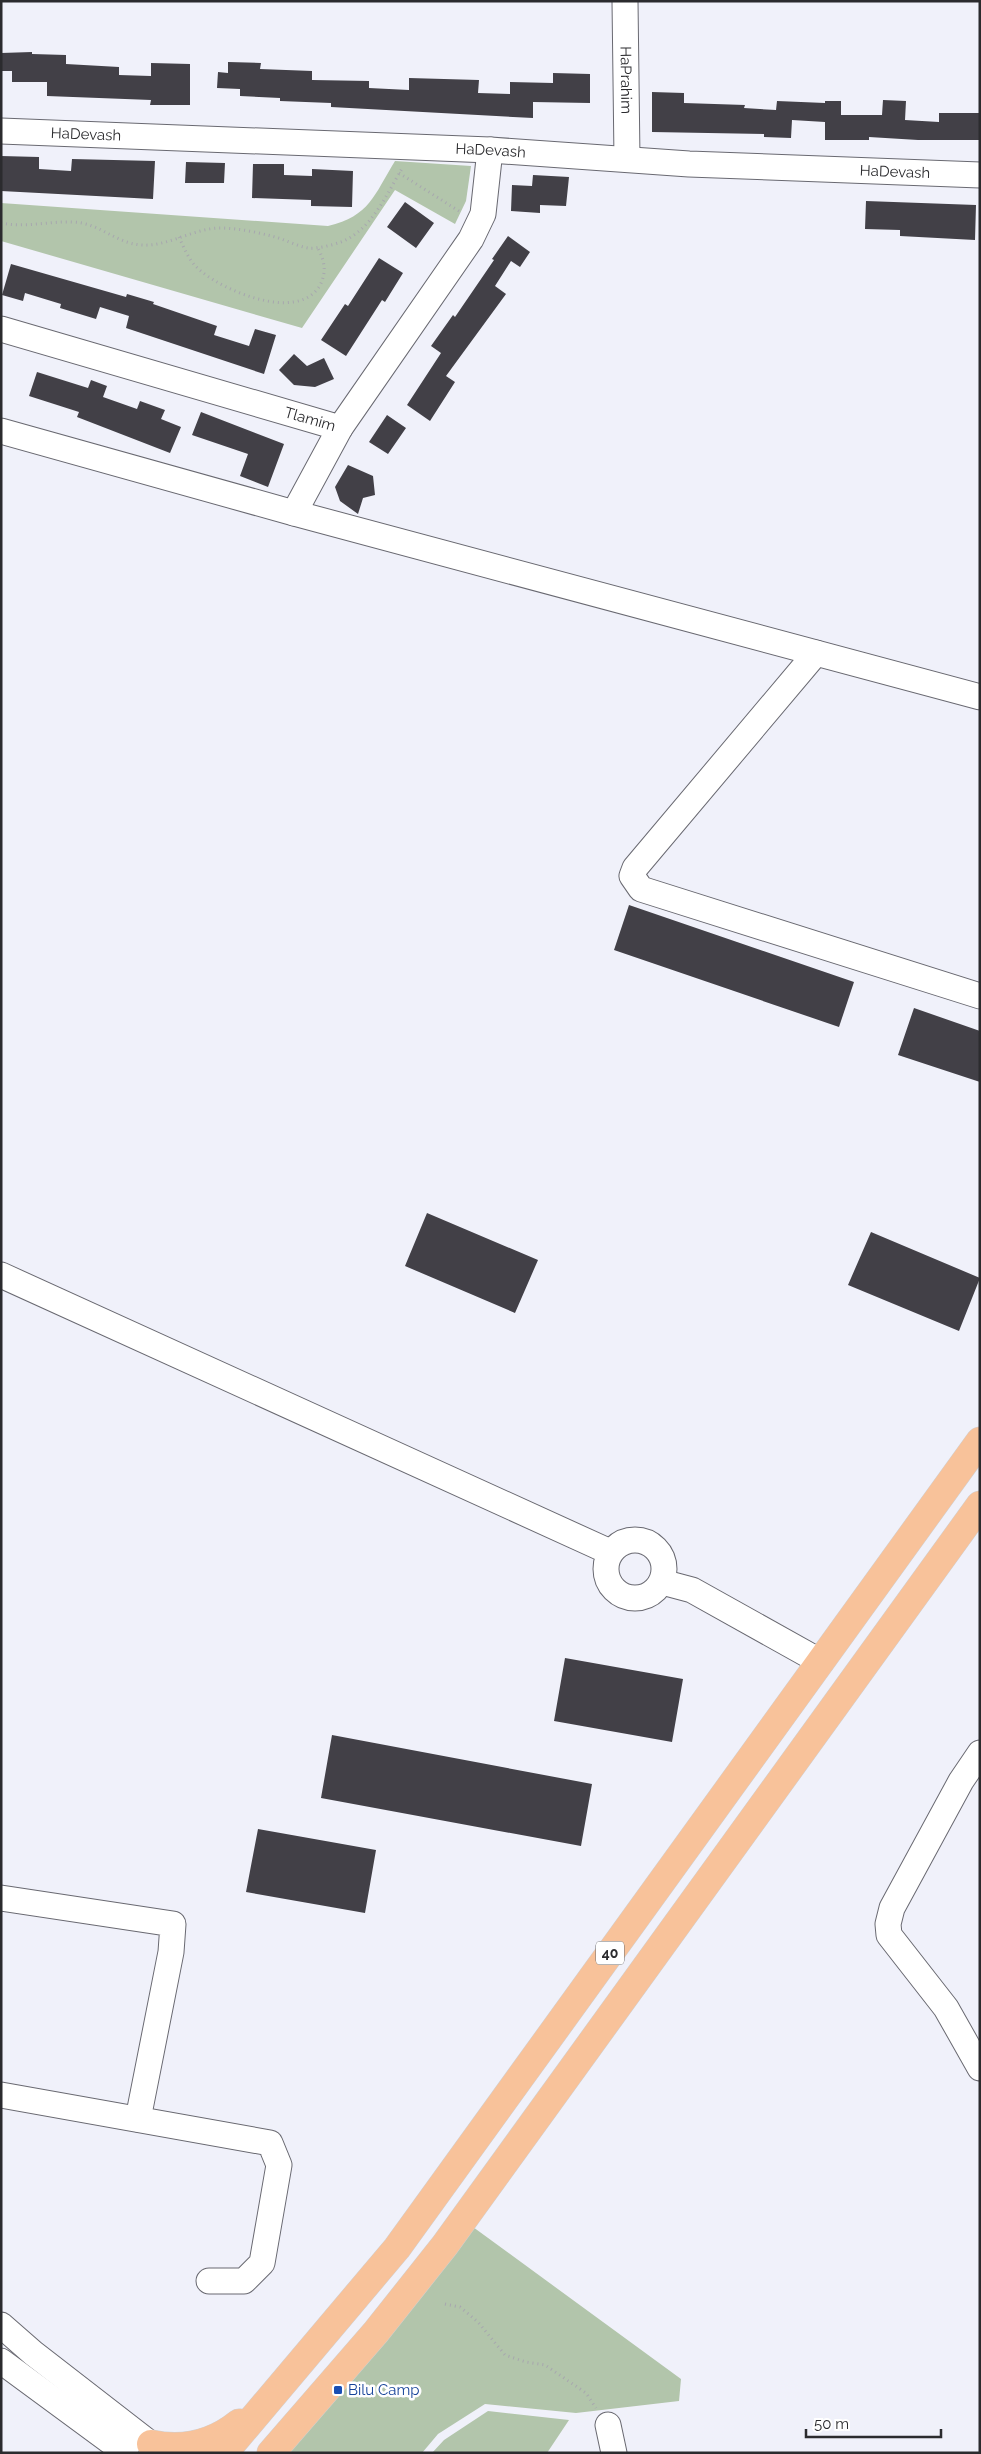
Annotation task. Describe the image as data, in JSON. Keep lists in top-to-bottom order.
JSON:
{
  "streets": {
    "highway": ["40"],
    "street": ["HaPrahim", "HaDevash", "Tlamim"]
  },
  "crossings": [
    ["HaPrahim", "HaDevash"],
    ["HaDevash", "Tlamim"]
  ],
  "places": {
    "transit": ["Bilu Camp"]
  },
  "scale_bar": "50 m"
}
